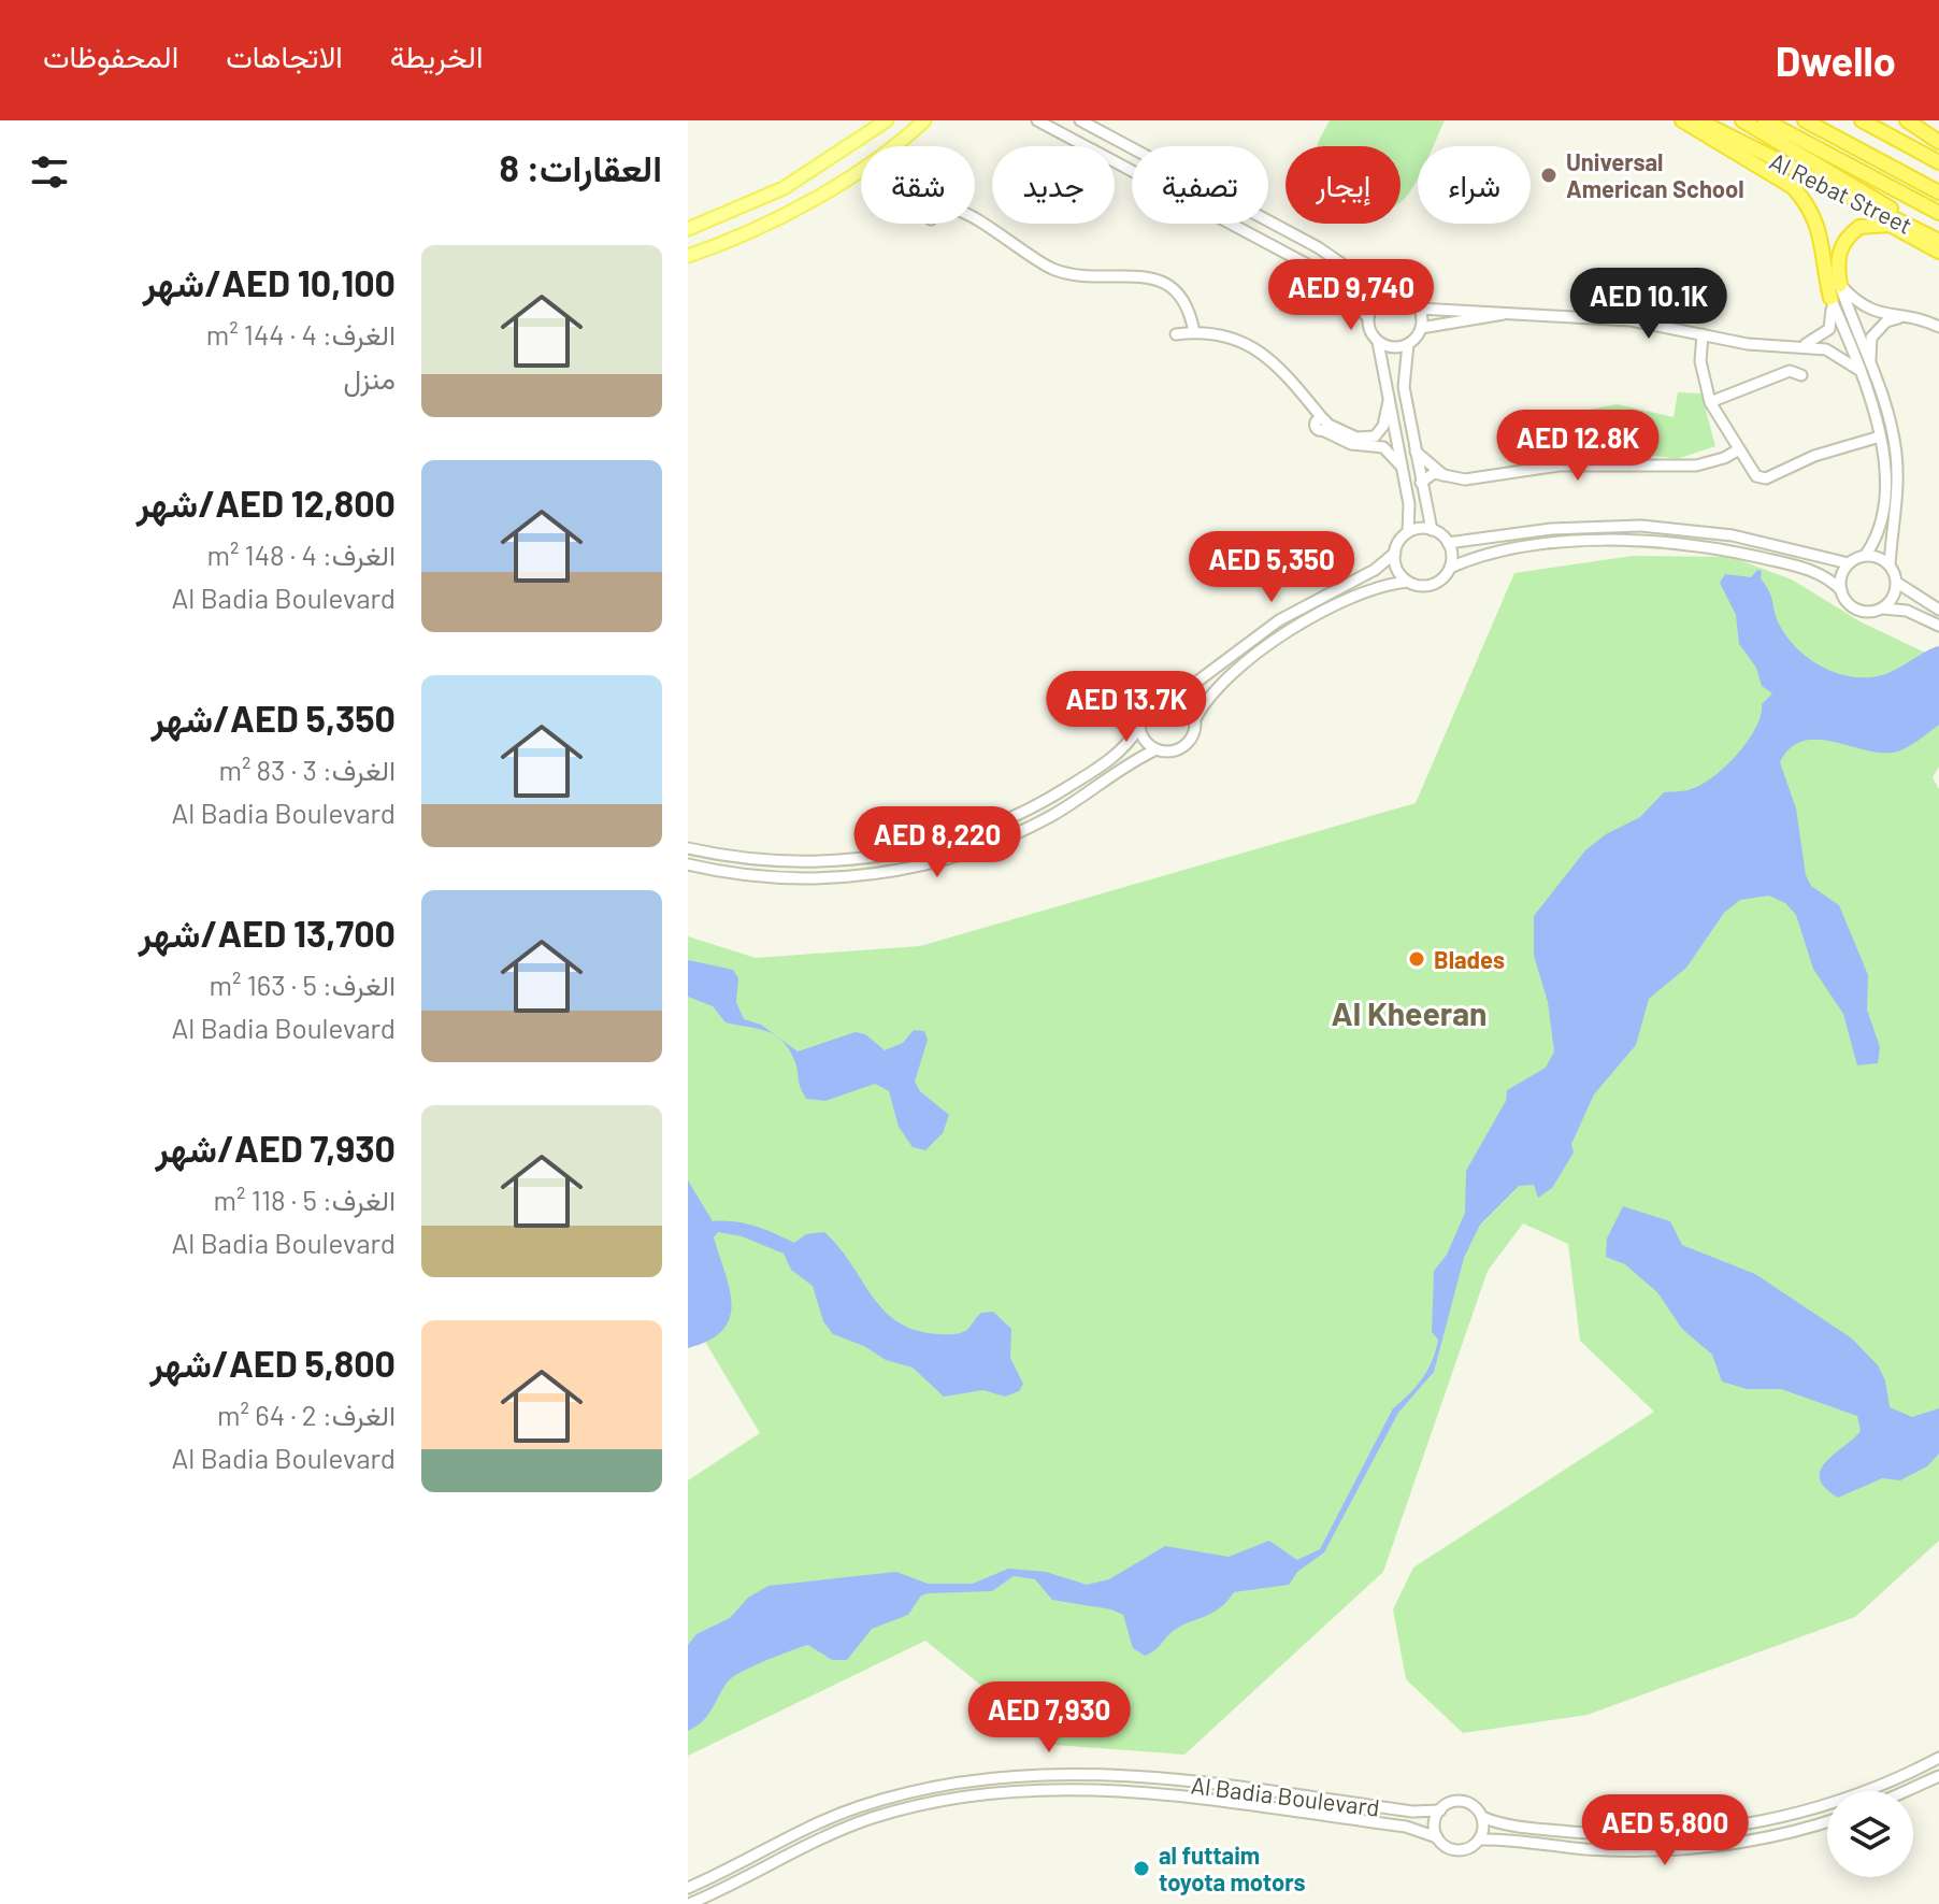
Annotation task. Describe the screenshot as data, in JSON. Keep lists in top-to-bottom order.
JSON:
{
  "streets": {
    "highway": ["Al Rebat Street"],
    "street": ["Al Badia Boulevard"]
  },
  "districts": ["Al Kheeran"],
  "places": ["Universal American School", "Blades", "al futtaim toyota motors"],
  "page": {
    "header": "Dwello",
    "nav": ["الخريطة", "الاتجاهات", "المحفوظات"],
    "heading": "العقارات: 8",
    "chip": [
      "شراء",
      "إيجار",
      "تصفية",
      "جديد",
      "شقة"
    ],
    "list": [
      {
        "name": "AED 10,100/شهر",
        "note": "الغرف: 4 · 144 m² · منزل"
      },
      {
        "name": "AED 12,800/شهر",
        "note": "الغرف: 4 · 148 m² · Al Badia Boulevard"
      },
      {
        "name": "AED 5,350/شهر",
        "note": "الغرف: 3 · 83 m² · Al Badia Boulevard"
      },
      {
        "name": "AED 13,700/شهر",
        "note": "الغرف: 5 · 163 m² · Al Badia Boulevard"
      },
      {
        "name": "AED 7,930/شهر",
        "note": "الغرف: 5 · 118 m² · Al Badia Boulevard"
      },
      {
        "name": "AED 5,800/شهر",
        "note": "الغرف: 2 · 64 m² · Al Badia Boulevard"
      }
    ],
    "price": [
      "AED 9,740",
      "AED 10.1K",
      "AED 12.8K",
      "AED 5,350",
      "AED 13.7K",
      "AED 8,220",
      "AED 7,930",
      "AED 5,800"
    ]
  }
}
